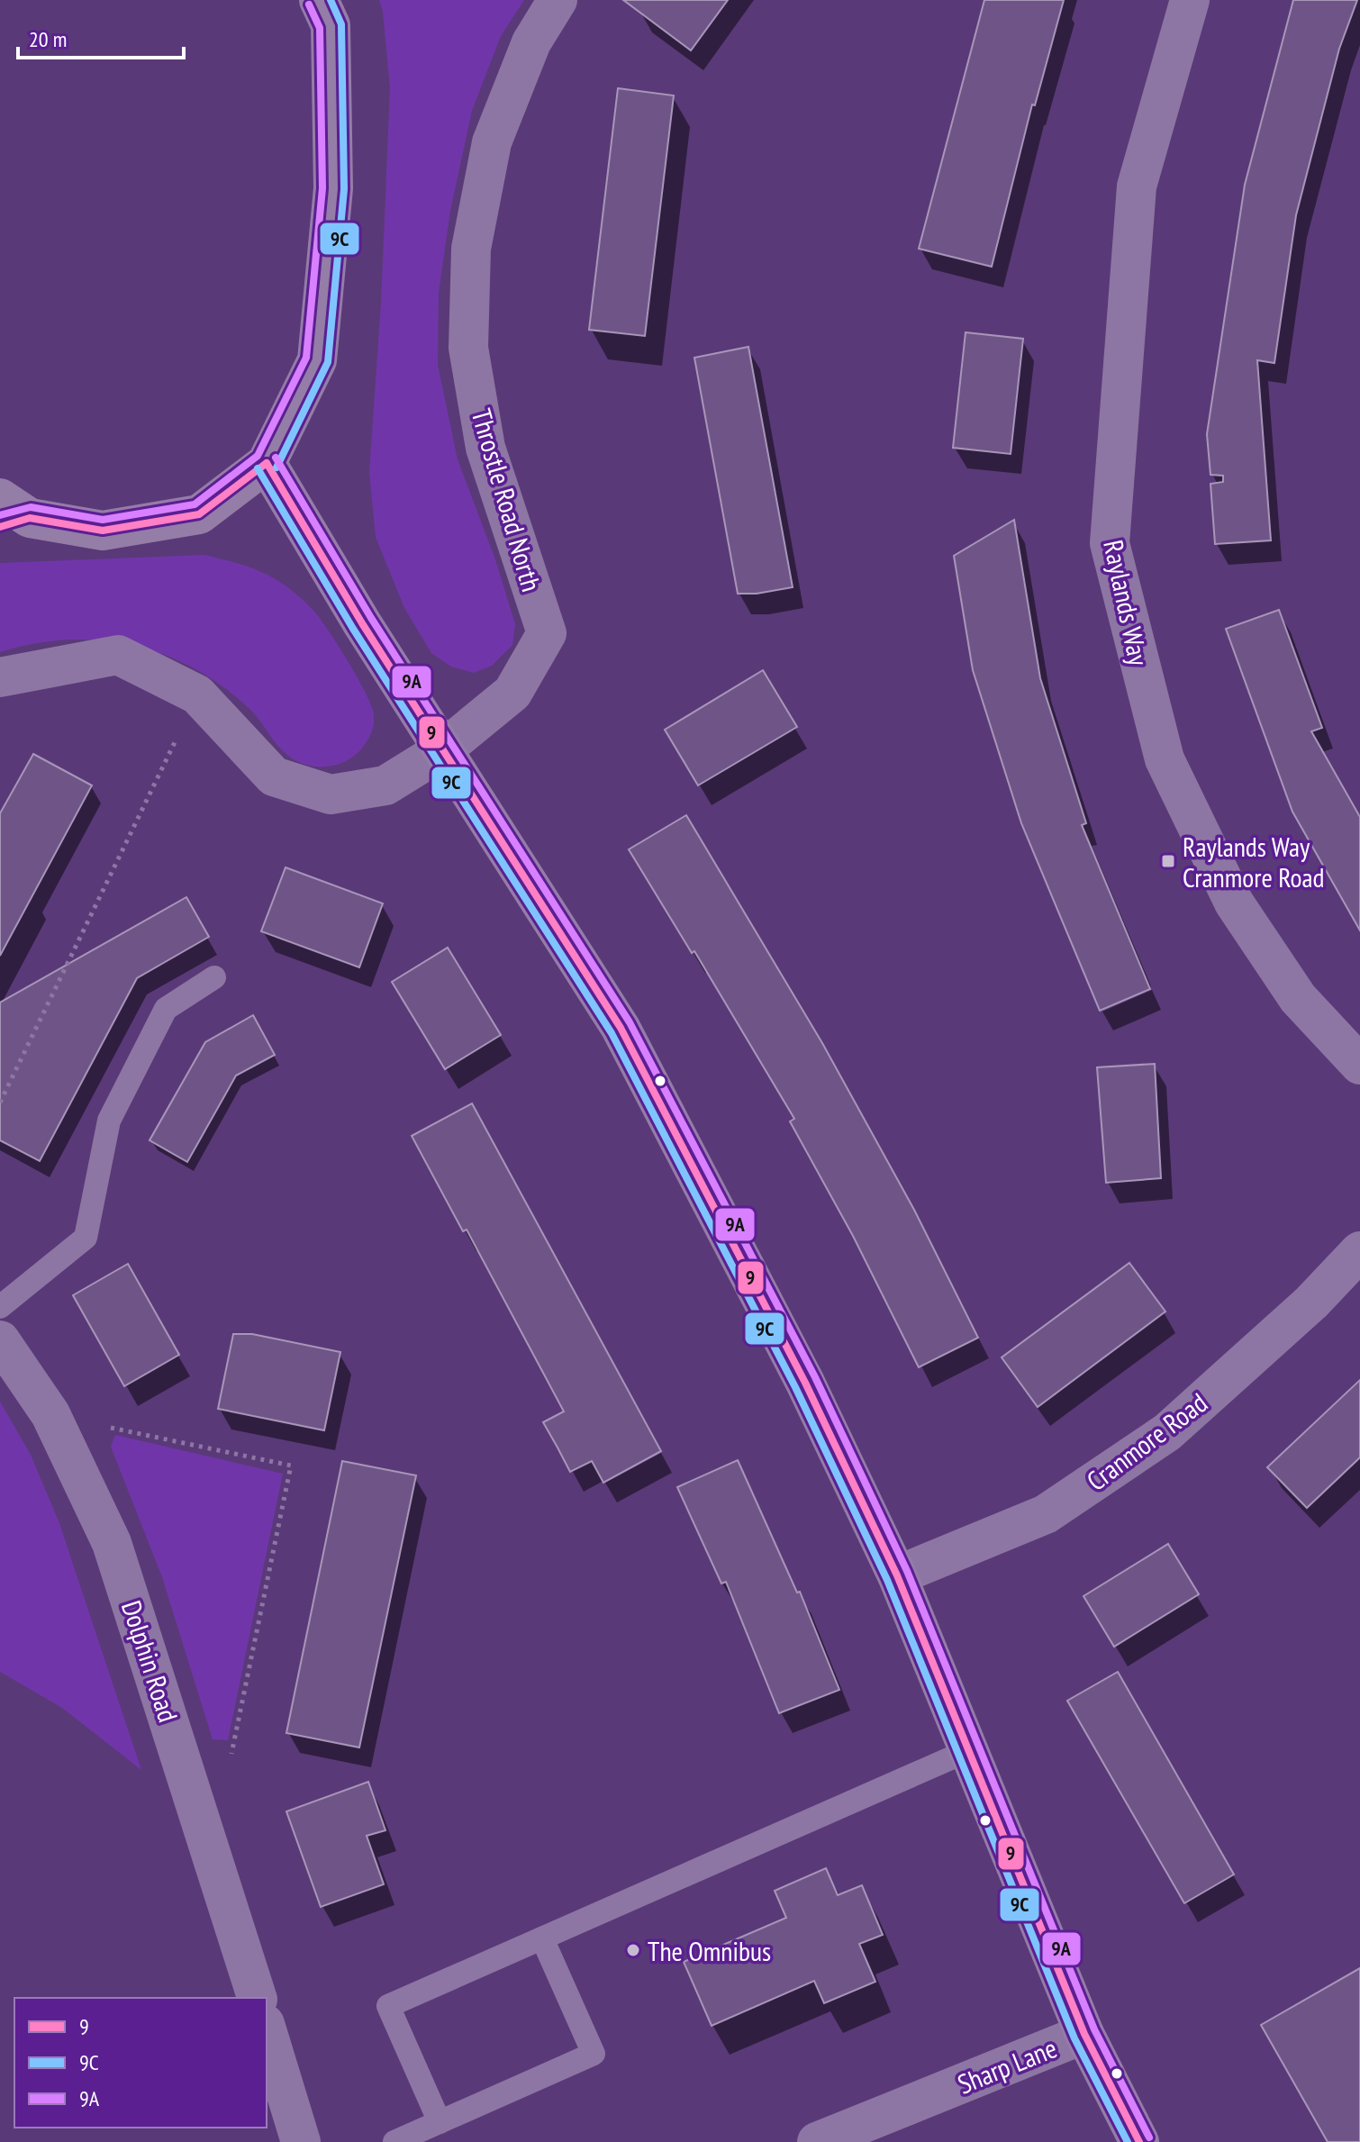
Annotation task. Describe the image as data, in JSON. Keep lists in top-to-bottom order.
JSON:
{
  "streets": {
    "street": [
      "Throstle Road North",
      "Raylands Way",
      "Cranmore Road",
      "Dolphin Road",
      "Sharp Lane"
    ]
  },
  "places": {
    "transit": ["Raylands Way Cranmore Road"],
    "other": ["The Omnibus"]
  },
  "lines": ["transit line 9C", "transit line 9A", "transit line 9"],
  "legend": ["9", "9C", "9A"],
  "scale_bar": "20 m"
}
